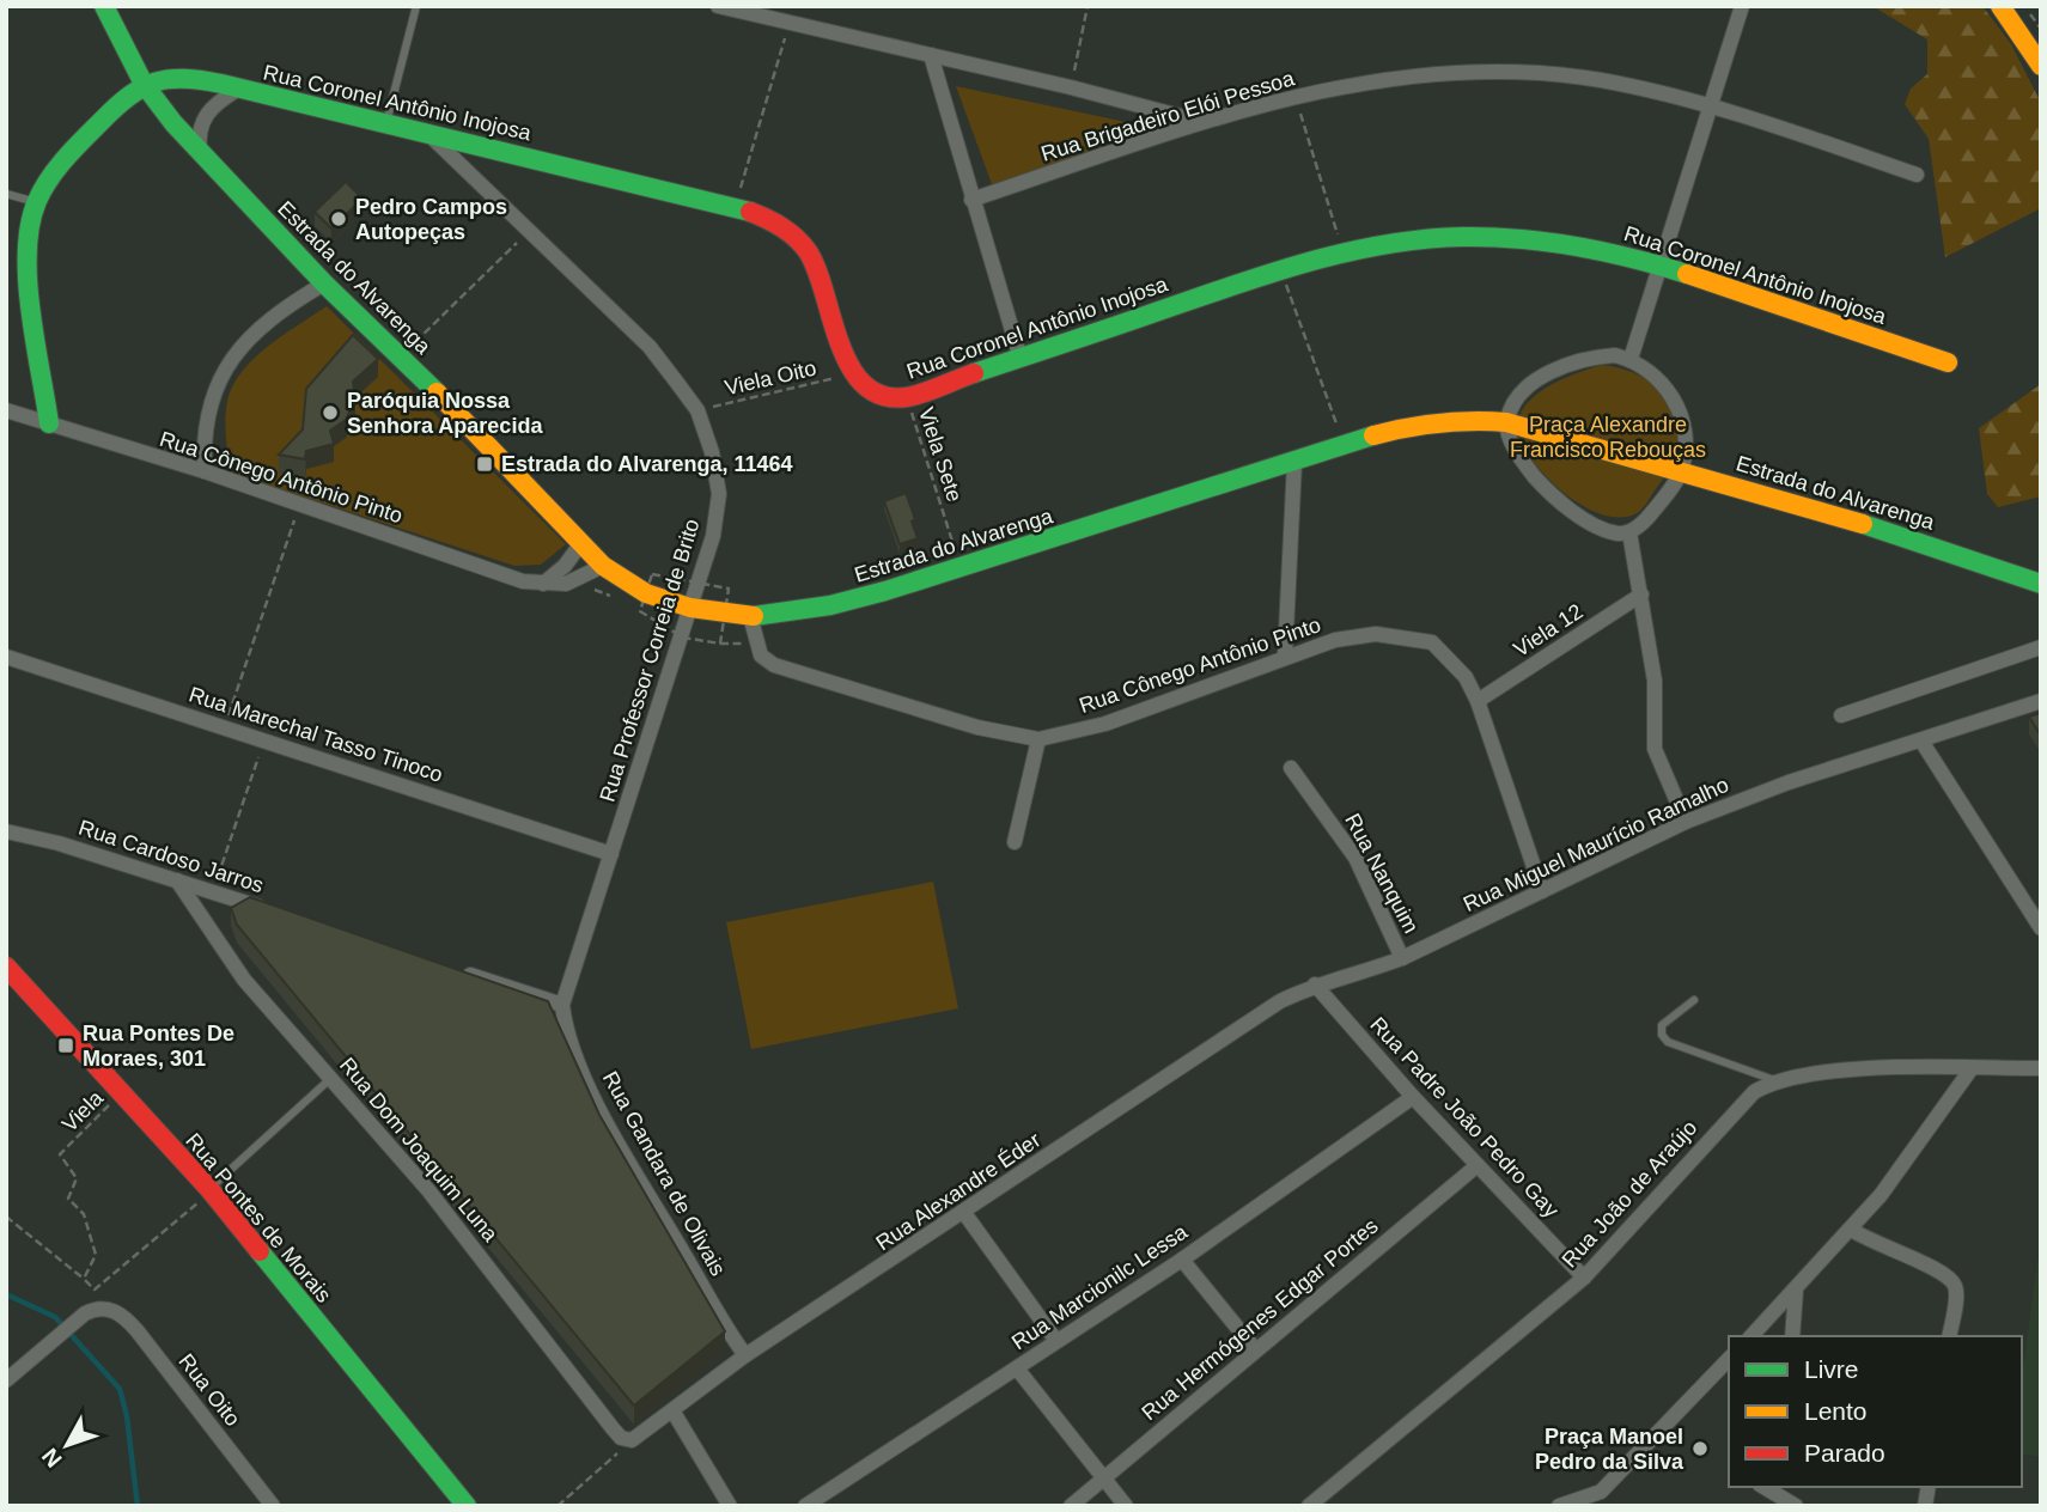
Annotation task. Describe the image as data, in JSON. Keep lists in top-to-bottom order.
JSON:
{
  "streets": {
    "street": [
      "Rua Coronel Antônio Inojosa",
      "Rua Brigadeiro Elói Pessoa",
      "Estrada do Alvarenga",
      "Rua Cônego Antônio Pinto",
      "Viela 12",
      "Rua Professor Correia de Brito",
      "Rua Marechal Tasso Tinoco",
      "Rua Miguel Maurício Ramalho",
      "Rua Cardoso Jarros",
      "Rua Nanquim",
      "Rua Padre João Pedro Gay",
      "Rua Dom Joaquim Luna",
      "Rua Gandara de Olivais",
      "Rua Alexandre Éder",
      "Rua João de Araújo",
      "Rua Pontes de Morais",
      "Rua Marcionilc Lessa",
      "Rua Hermógenes Edgar Portes",
      "Rua Oito"
    ],
    "path": ["Viela Oito", "Viela Sete", "Viela"]
  },
  "crossings": [
    ["Rua Coronel Antônio Inojosa", "Estrada do Alvarenga"],
    ["Rua Coronel Antônio Inojosa", "Viela Oito"],
    ["Rua Coronel Antônio Inojosa", "Viela Sete"],
    ["Rua Coronel Antônio Inojosa", "Rua Professor Correia de Brito"],
    ["Estrada do Alvarenga", "Viela Sete"],
    ["Estrada do Alvarenga", "Rua Cônego Antônio Pinto"],
    ["Estrada do Alvarenga", "Rua Professor Correia de Brito"],
    ["Viela Oito", "Rua Professor Correia de Brito"],
    ["Rua Cônego Antônio Pinto", "Viela 12"],
    ["Rua Cônego Antônio Pinto", "Rua Miguel Maurício Ramalho"],
    ["Rua Professor Correia de Brito", "Rua Marechal Tasso Tinoco"],
    ["Rua Professor Correia de Brito", "Rua Gandara de Olivais"],
    ["Rua Miguel Maurício Ramalho", "Rua Nanquim"],
    ["Rua Miguel Maurício Ramalho", "Rua Padre João Pedro Gay"],
    ["Rua Miguel Maurício Ramalho", "Rua Alexandre Éder"],
    ["Rua Cardoso Jarros", "Rua Dom Joaquim Luna"],
    ["Viela", "Rua Pontes de Morais"],
    ["Rua Padre João Pedro Gay", "Rua Alexandre Éder"],
    ["Rua Padre João Pedro Gay", "Rua João de Araújo"],
    ["Rua Padre João Pedro Gay", "Rua Marcionilc Lessa"],
    ["Rua Padre João Pedro Gay", "Rua Hermógenes Edgar Portes"],
    ["Rua Dom Joaquim Luna", "Rua Alexandre Éder"],
    ["Rua Gandara de Olivais", "Rua Alexandre Éder"]
  ],
  "parks": ["Praça Alexandre Francisco Rebouças"],
  "places": {
    "other": ["Pedro Campos Autopeças", "Paróquia Nossa Senhora Aparecida", "Praça Manoel Pedro da Silva"],
    "transit": ["Estrada do Alvarenga, 11464", "Rua Pontes De Moraes, 301"]
  },
  "legend": ["Livre", "Lento", "Parado"],
  "north": "bottom left"
}
